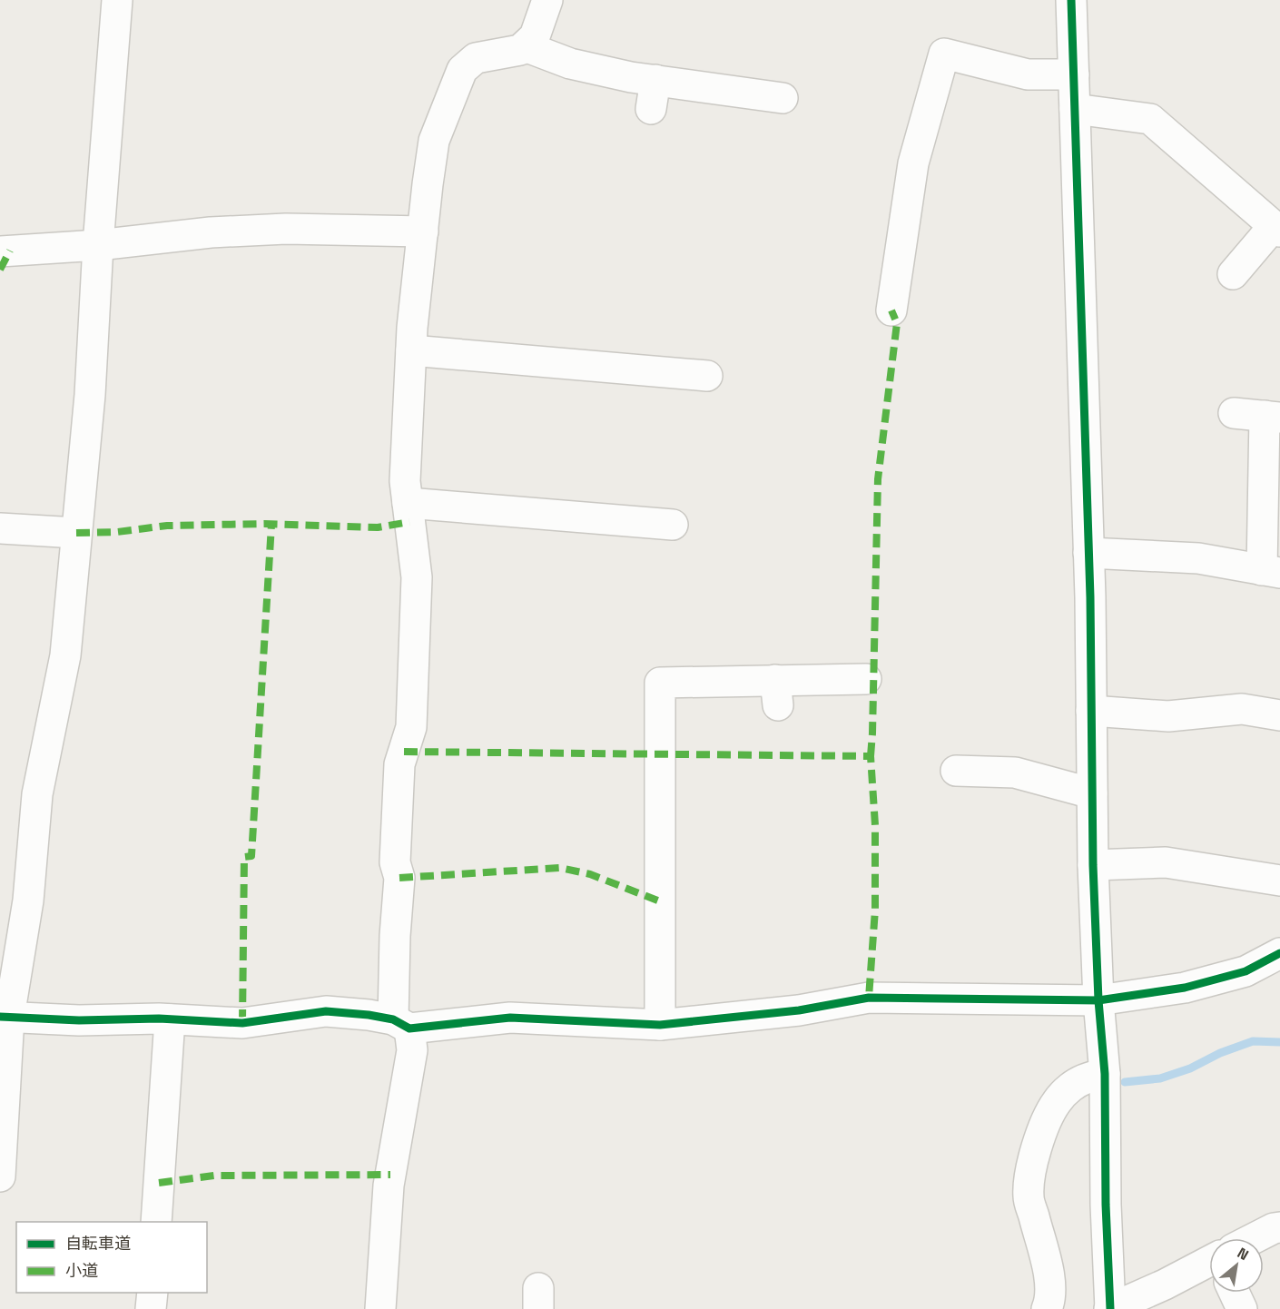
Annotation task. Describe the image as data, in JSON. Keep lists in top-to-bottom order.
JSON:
{
  "legend": ["自転車道", "小道"],
  "north": "top right"
}
